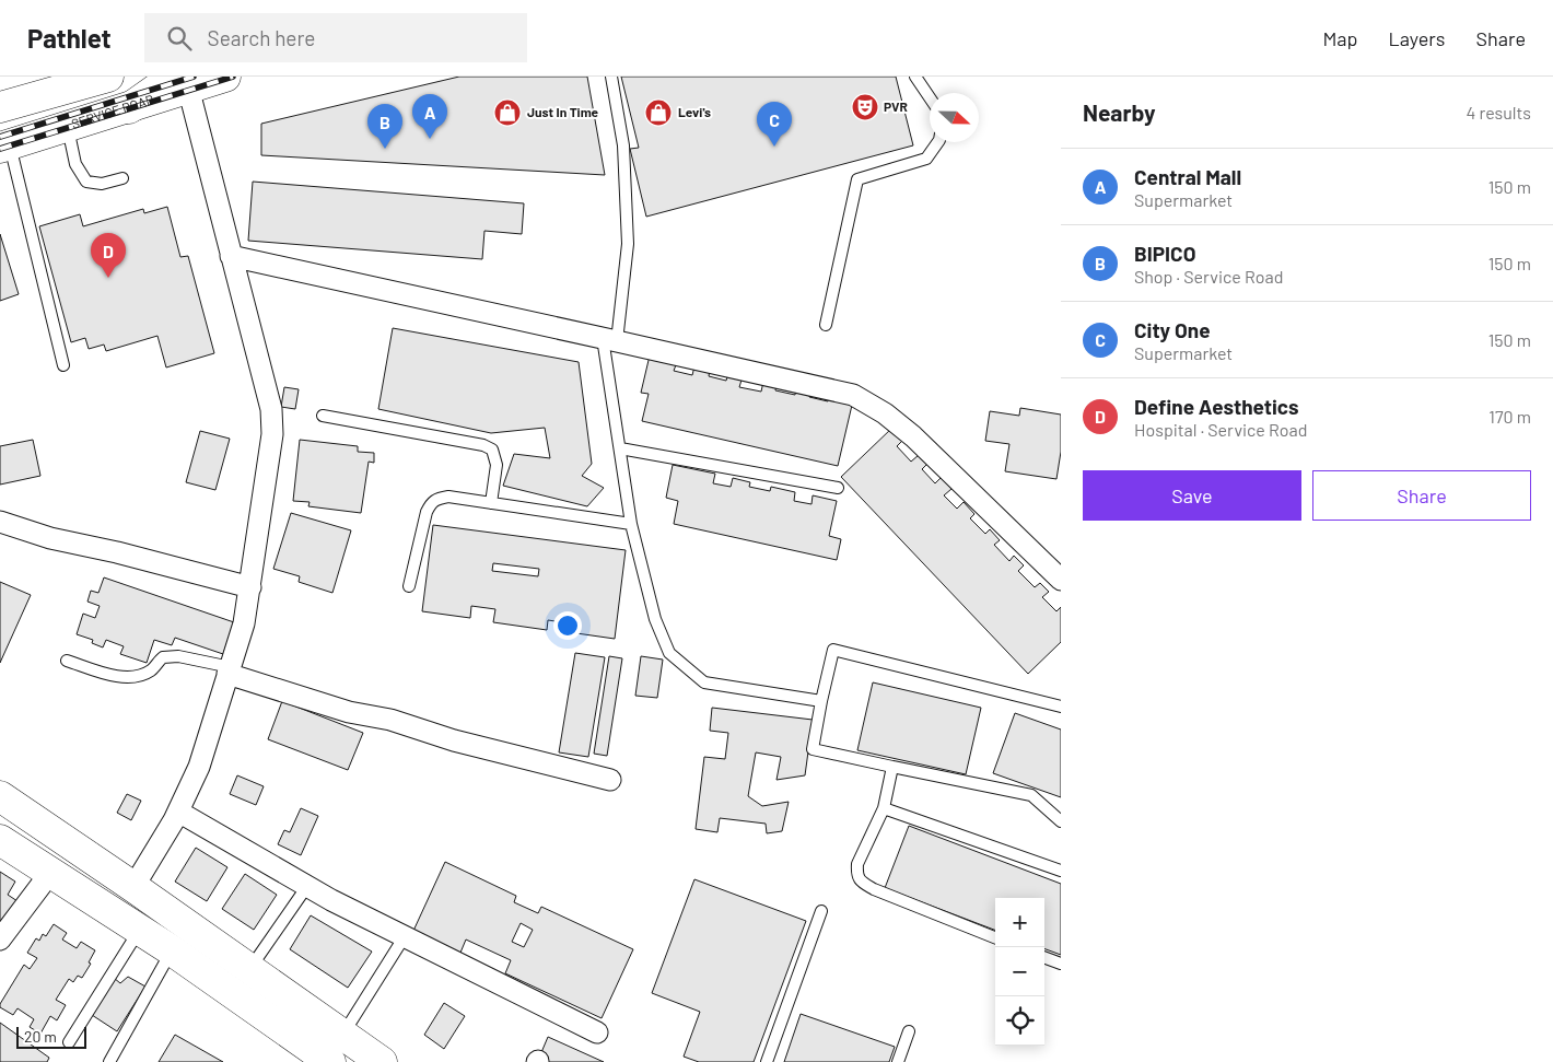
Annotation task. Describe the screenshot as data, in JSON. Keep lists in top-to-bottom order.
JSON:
{
  "streets": {
    "main road": ["SERVICE ROAD"]
  },
  "places": {
    "theatre": ["PVR"],
    "shop": ["Just In Time", "Levi's"]
  },
  "scale_bar": "20 m",
  "north": "right",
  "page": {
    "header": "Pathlet",
    "search": "Search here",
    "nav": ["Map", "Layers", "Share"],
    "heading": ["Nearby", "4 results"],
    "pins": [
      "A",
      "C",
      "B",
      "D"
    ],
    "list": [
      {
        "mark": "A",
        "name": "Central Mall",
        "note": "Supermarket",
        "value": "150 m"
      },
      {
        "mark": "B",
        "name": "BIPICO",
        "note": "Shop · Service Road",
        "value": "150 m"
      },
      {
        "mark": "C",
        "name": "City One",
        "note": "Supermarket",
        "value": "150 m"
      },
      {
        "mark": "D",
        "name": "Define Aesthetics",
        "note": "Hospital · Service Road",
        "value": "170 m"
      }
    ],
    "buttons": ["Save", "Share"],
    "map_buttons": ["+", "−"],
    "scale": "20 m"
  }
}
